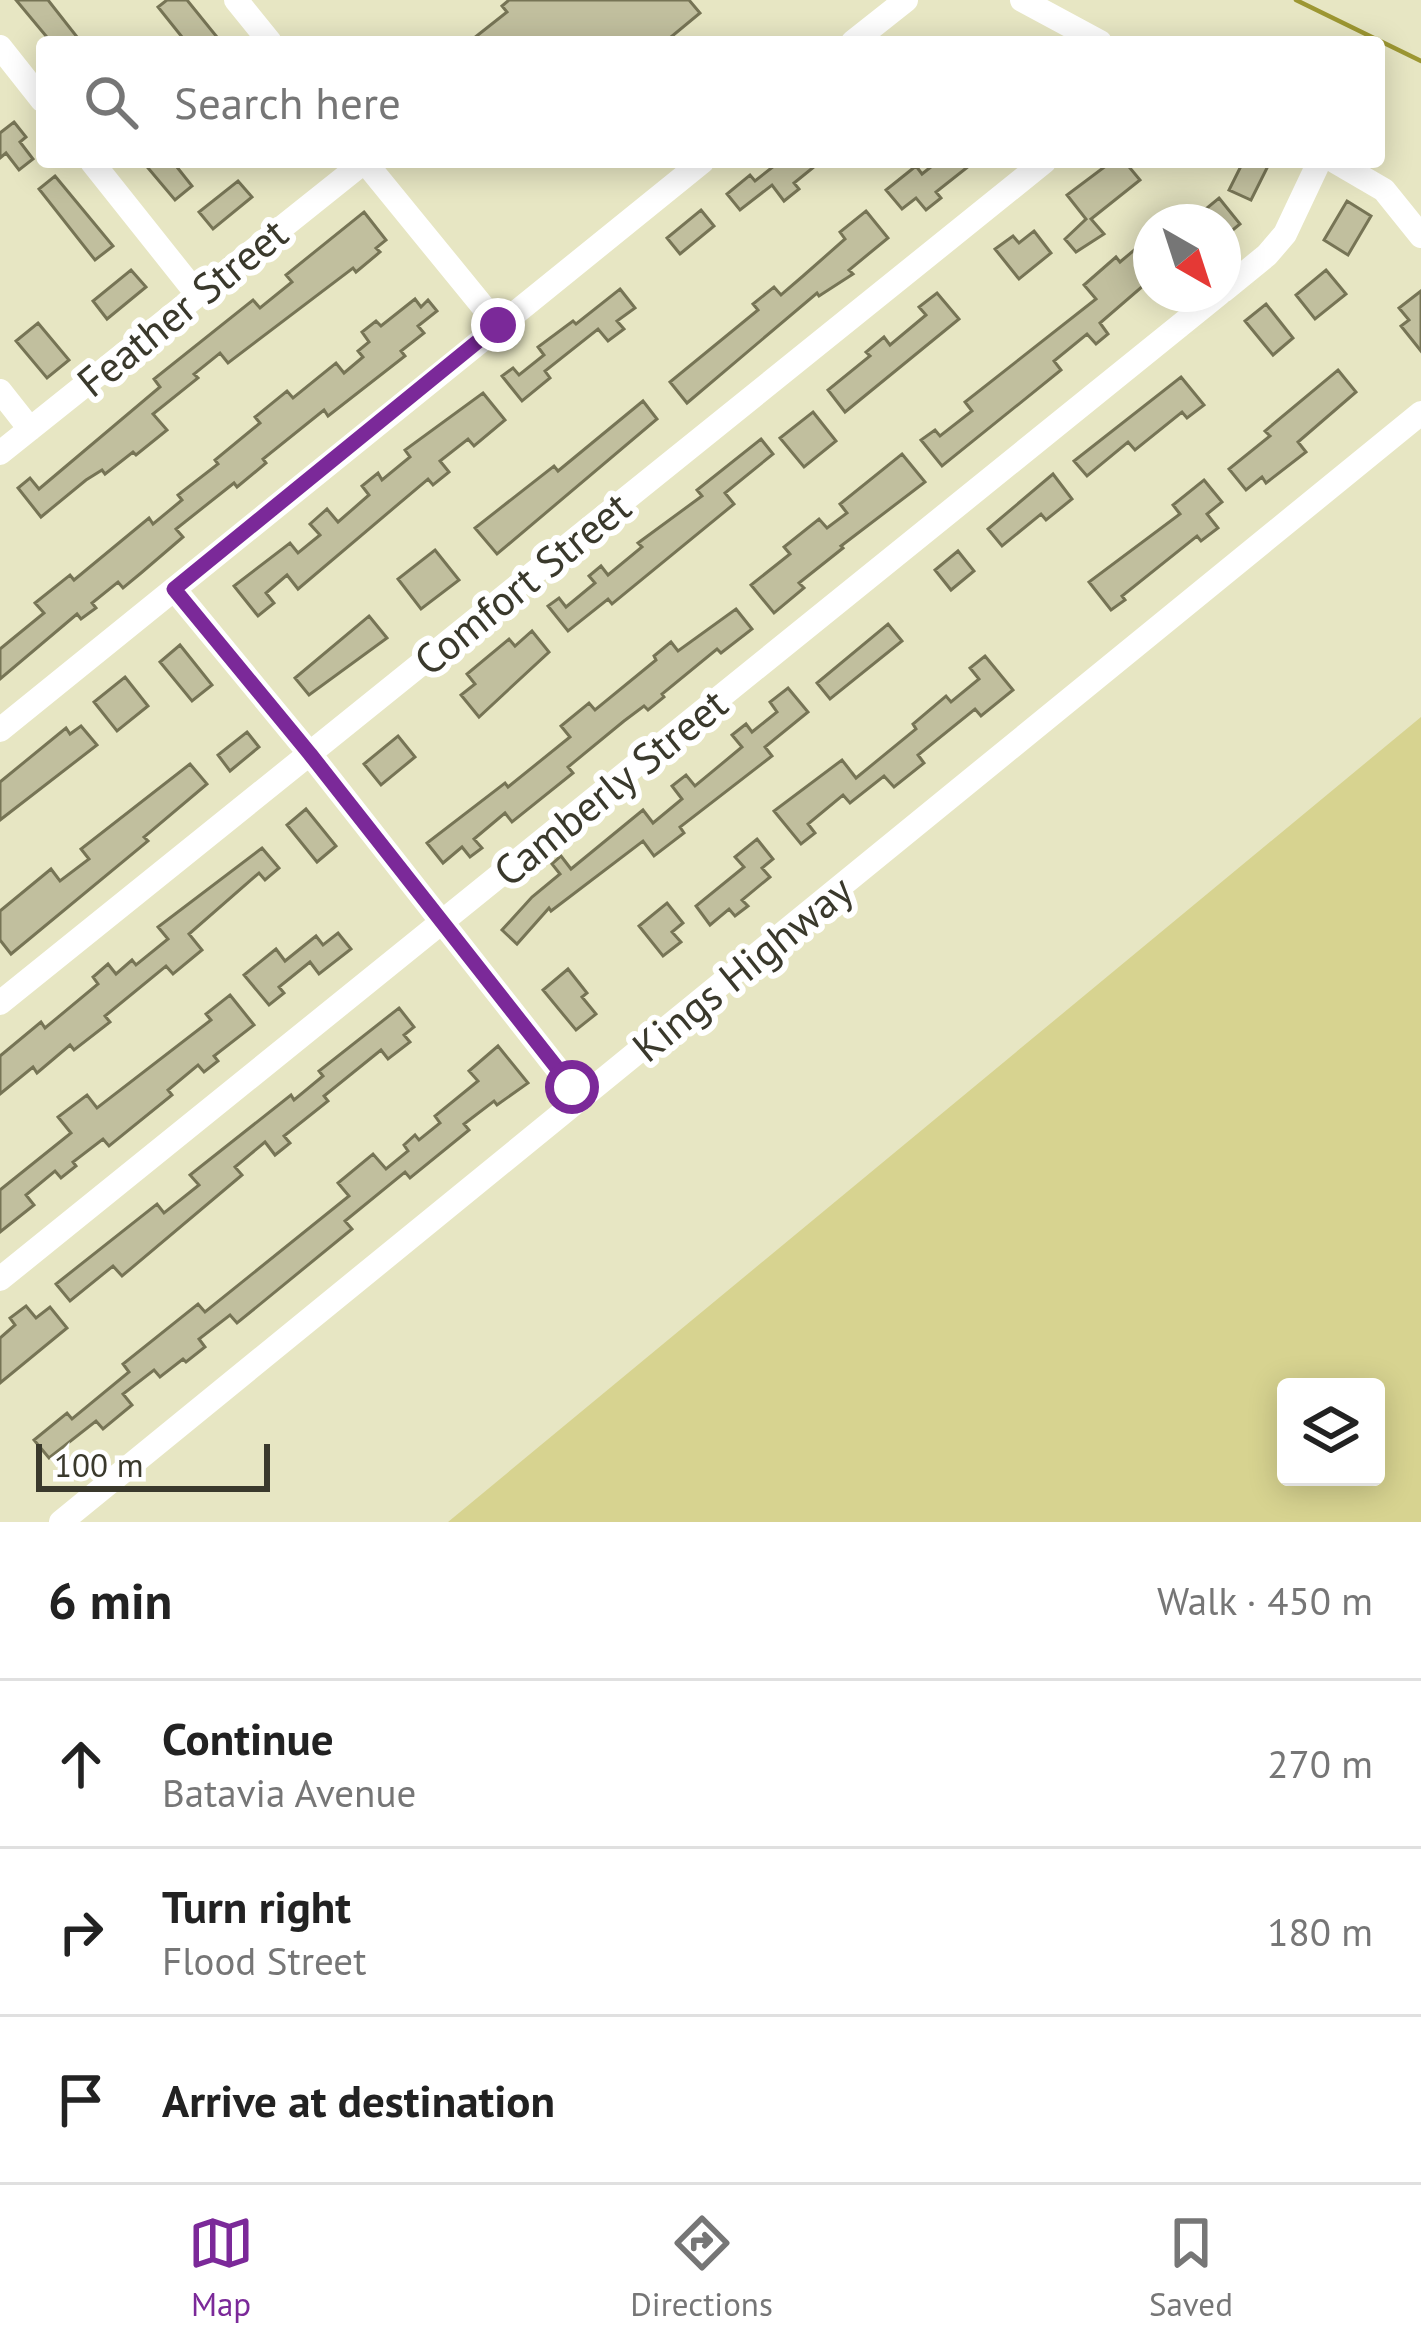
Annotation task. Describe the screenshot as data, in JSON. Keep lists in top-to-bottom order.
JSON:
{
  "streets": {
    "street": [
      "Feather Street",
      "Comfort Street",
      "Camberly Street",
      "Kings Highway"
    ]
  },
  "scale_bar": "100 m",
  "north": "bottom right",
  "page": {
    "search": "Search here",
    "scale": "100 m",
    "heading": ["6 min", "Walk · 450 m"],
    "list": [
      ["Continue", "Batavia Avenue", "270 m"],
      ["Turn right", "Flood Street", "180 m"],
      "Arrive at destination"
    ],
    "nav": ["Map", "Directions", "Saved"]
  }
}
